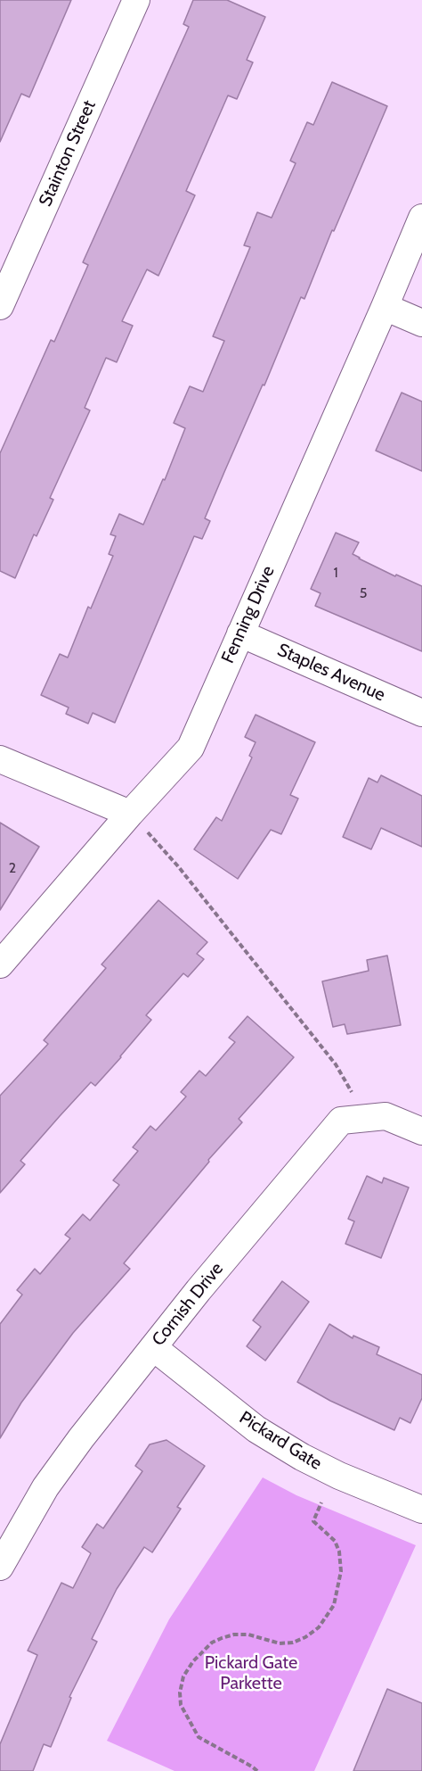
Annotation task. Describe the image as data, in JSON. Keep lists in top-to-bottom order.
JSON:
{
  "streets": {
    "street": [
      "Stainton Street",
      "Fenning Drive",
      "Staples Avenue",
      "Cornish Drive",
      "Pickard Gate"
    ]
  },
  "crossings": [
    ["Fenning Drive", "Staples Avenue"],
    ["Cornish Drive", "Pickard Gate"]
  ],
  "parks": ["Pickard Gate Parkette"],
  "house_numbers": ["1", "5", "2"]
}
